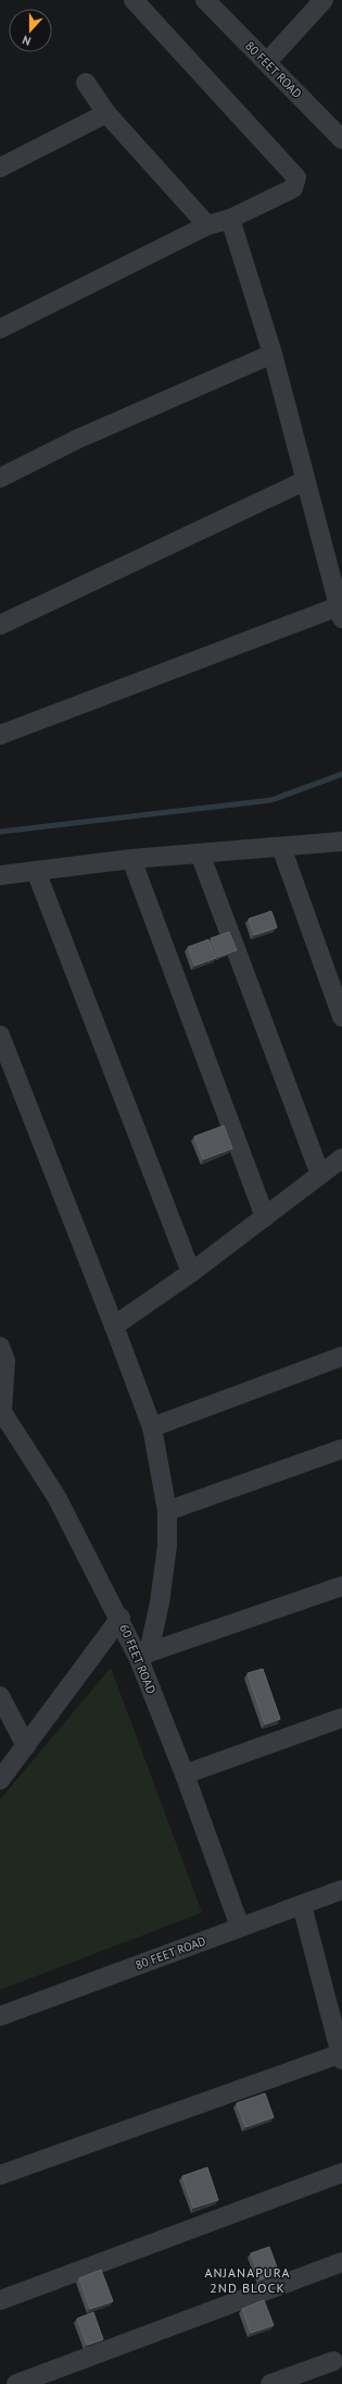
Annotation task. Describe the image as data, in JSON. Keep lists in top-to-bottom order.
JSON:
{
  "streets": {
    "street": ["80 FEET ROAD", "60 FEET ROAD"]
  },
  "crossings": [
    ["80 FEET ROAD", "60 FEET ROAD"]
  ],
  "districts": ["ANJANAPURA 2ND BLOCK"],
  "north": "bottom"
}
